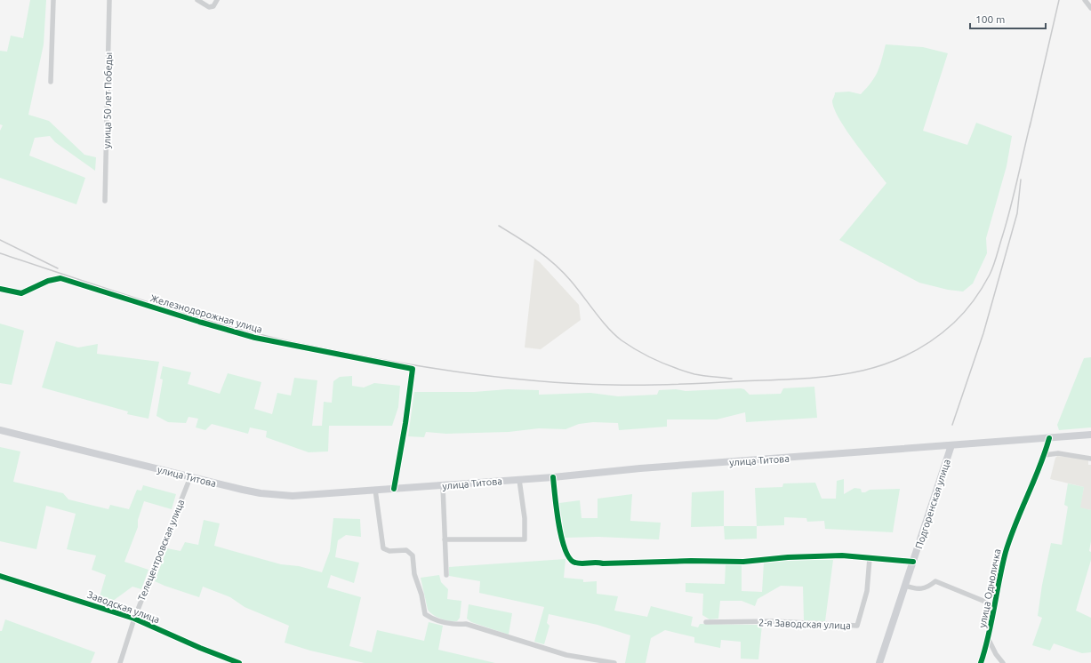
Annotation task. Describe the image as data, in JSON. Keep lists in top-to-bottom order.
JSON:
{
  "streets": {
    "main road": ["улица Титова", "Подгоренская улица"],
    "street": [
      "улица 50 лет Победы",
      "Железнодорожная улица",
      "Телецентровская улица",
      "улица Одноличка",
      "Заводская улица",
      "2-я Заводская улица"
    ]
  },
  "crossings": [
    ["Железнодорожная улица", "улица Титова"],
    ["улица Титова", "Подгоренская улица"],
    ["улица Титова", "Телецентровская улица"],
    ["улица Титова", "улица Одноличка"],
    ["Телецентровская улица", "Заводская улица"]
  ],
  "scale_bar": "100 m"
}
